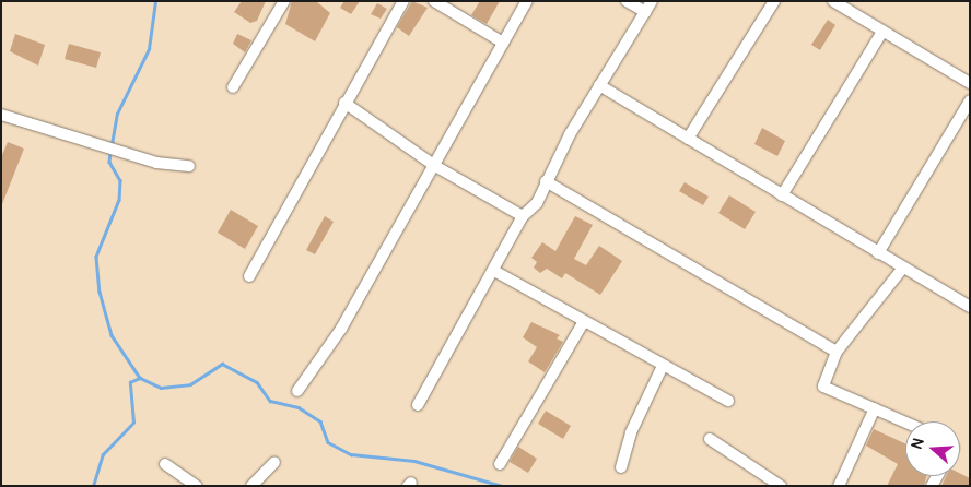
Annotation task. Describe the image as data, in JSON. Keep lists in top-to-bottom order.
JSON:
{
  "north": "left"
}
